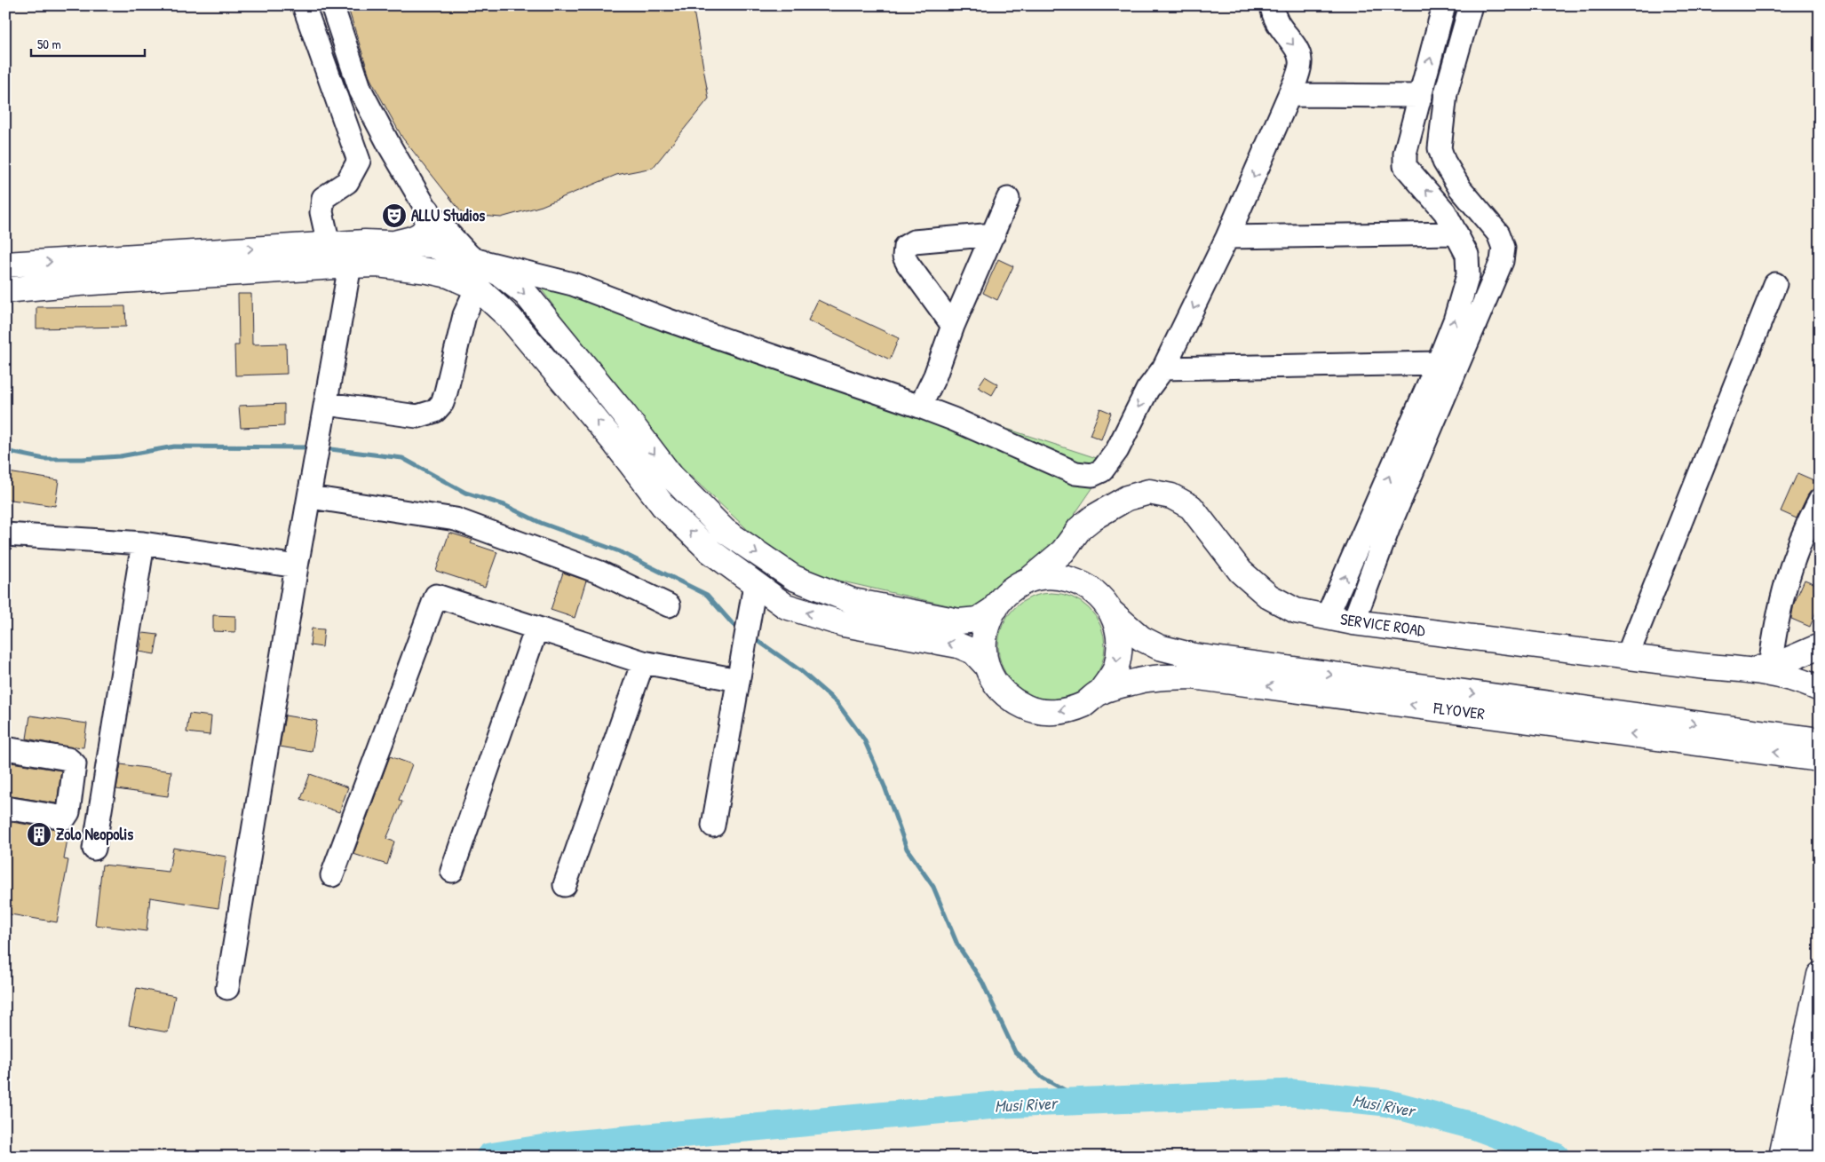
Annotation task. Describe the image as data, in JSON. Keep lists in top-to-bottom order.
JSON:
{
  "streets": {
    "main road": ["SERVICE ROAD", "FLYOVER"]
  },
  "crossings": [
    ["SERVICE ROAD", "FLYOVER"]
  ],
  "water": ["Musi River"],
  "places": {
    "theatre": ["ALLU Studios"],
    "building": ["Zolo Neopolis"]
  },
  "scale_bar": "50 m"
}
